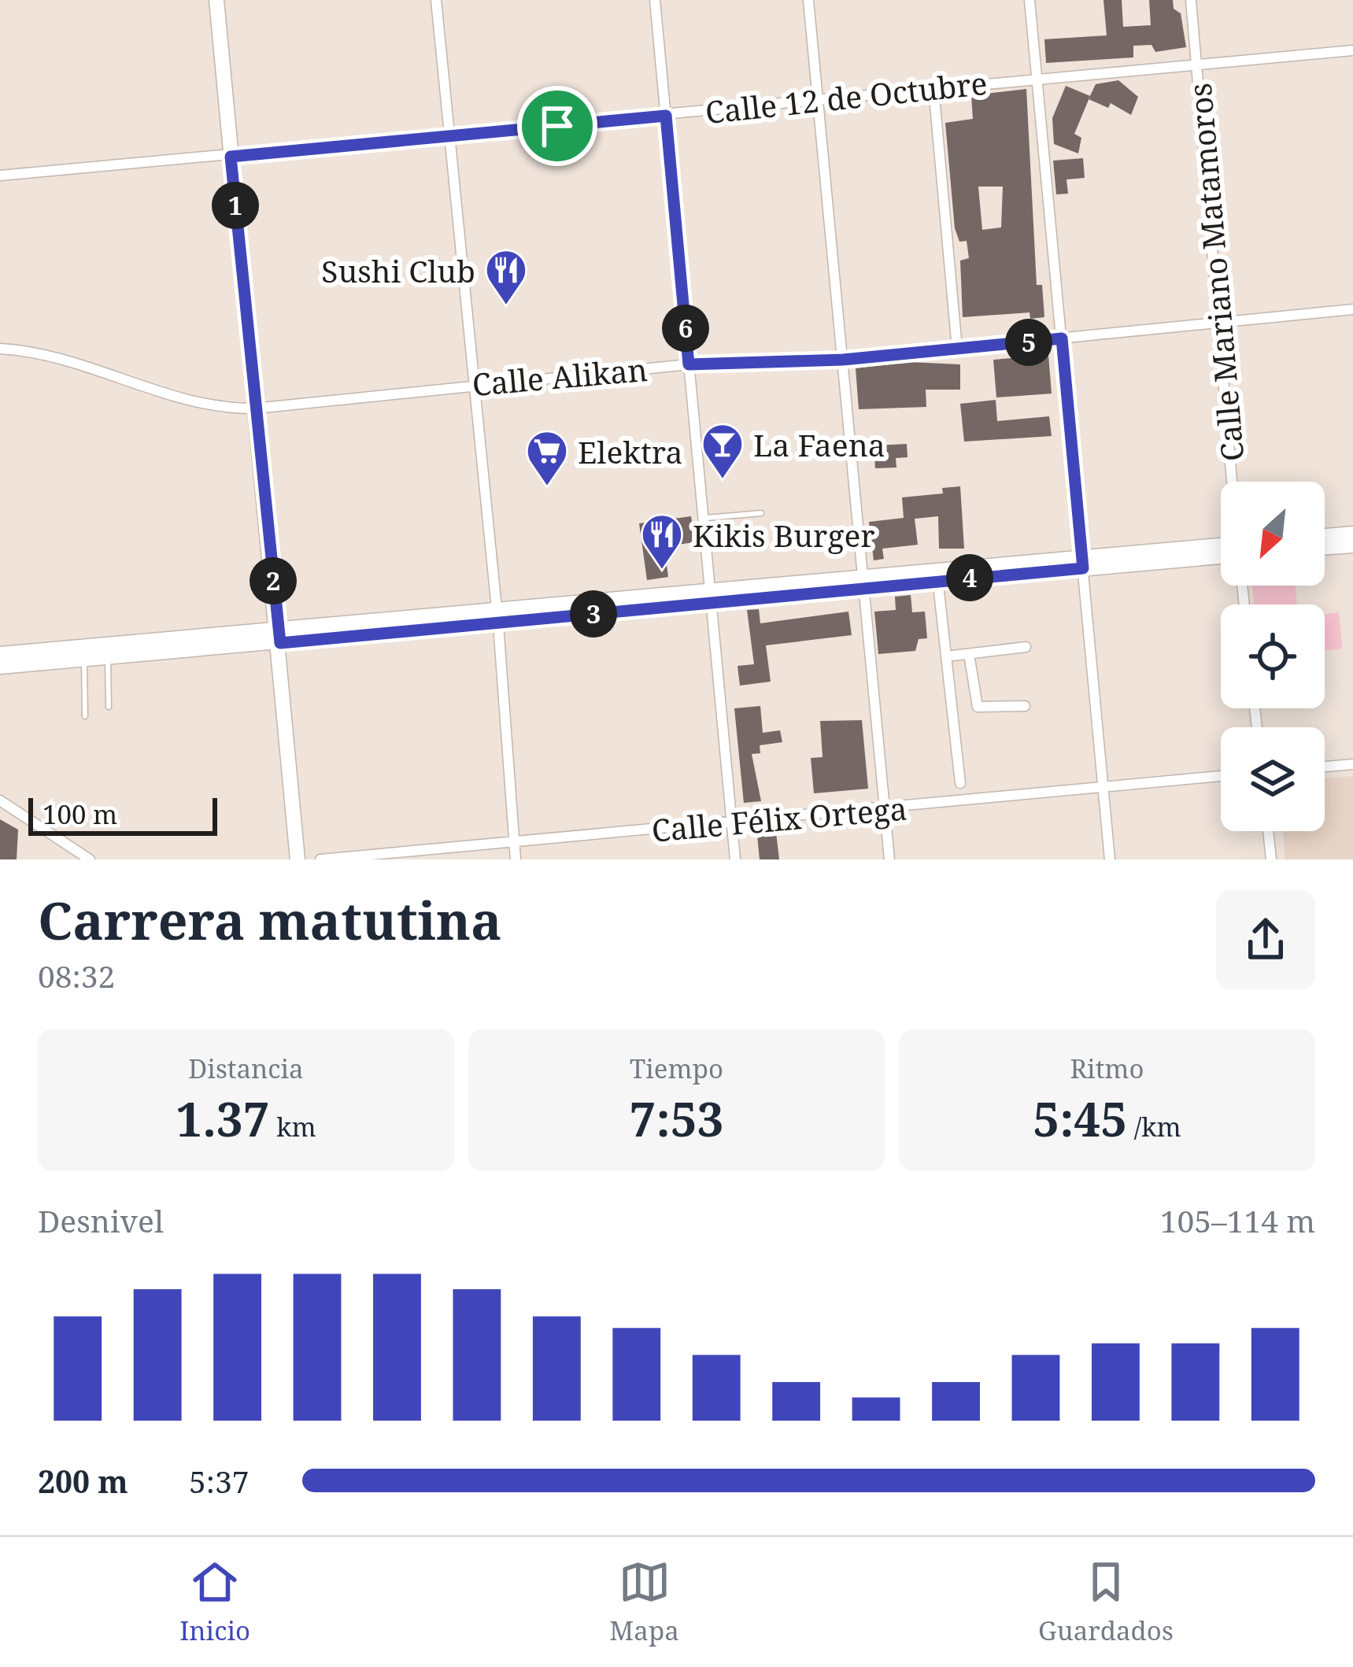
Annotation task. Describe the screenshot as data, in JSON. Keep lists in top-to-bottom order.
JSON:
{
  "streets": {
    "street": [
      "Calle 12 de Octubre",
      "Calle Mariano Matamoros",
      "Calle Alikan",
      "Calle Félix Ortega"
    ]
  },
  "crossings": [
    ["Calle 12 de Octubre", "Calle Mariano Matamoros"],
    ["Calle Mariano Matamoros", "Calle Alikan"]
  ],
  "places": {
    "restaurant": ["Sushi Club", "Kikis Burger"],
    "bar": ["La Faena"],
    "supermarket": ["Elektra"]
  },
  "scale_bar": "100 m",
  "north": "bottom left",
  "page": {
    "pins": [
      "1",
      "6",
      "5",
      "4",
      "2",
      "3"
    ],
    "scale": "100 m",
    "heading": ["Carrera matutina", "08:32"],
    "stats": [
      ["Distancia", "1.37 km"],
      ["Tiempo", "7:53"],
      ["Ritmo", "5:45 /km"]
    ],
    "chart": ["Desnivel", "105–114 m"],
    "list": [
      {
        "name": "200 m",
        "note": "5:37"
      }
    ],
    "tabs": ["Inicio", "Mapa", "Guardados"]
  }
}
